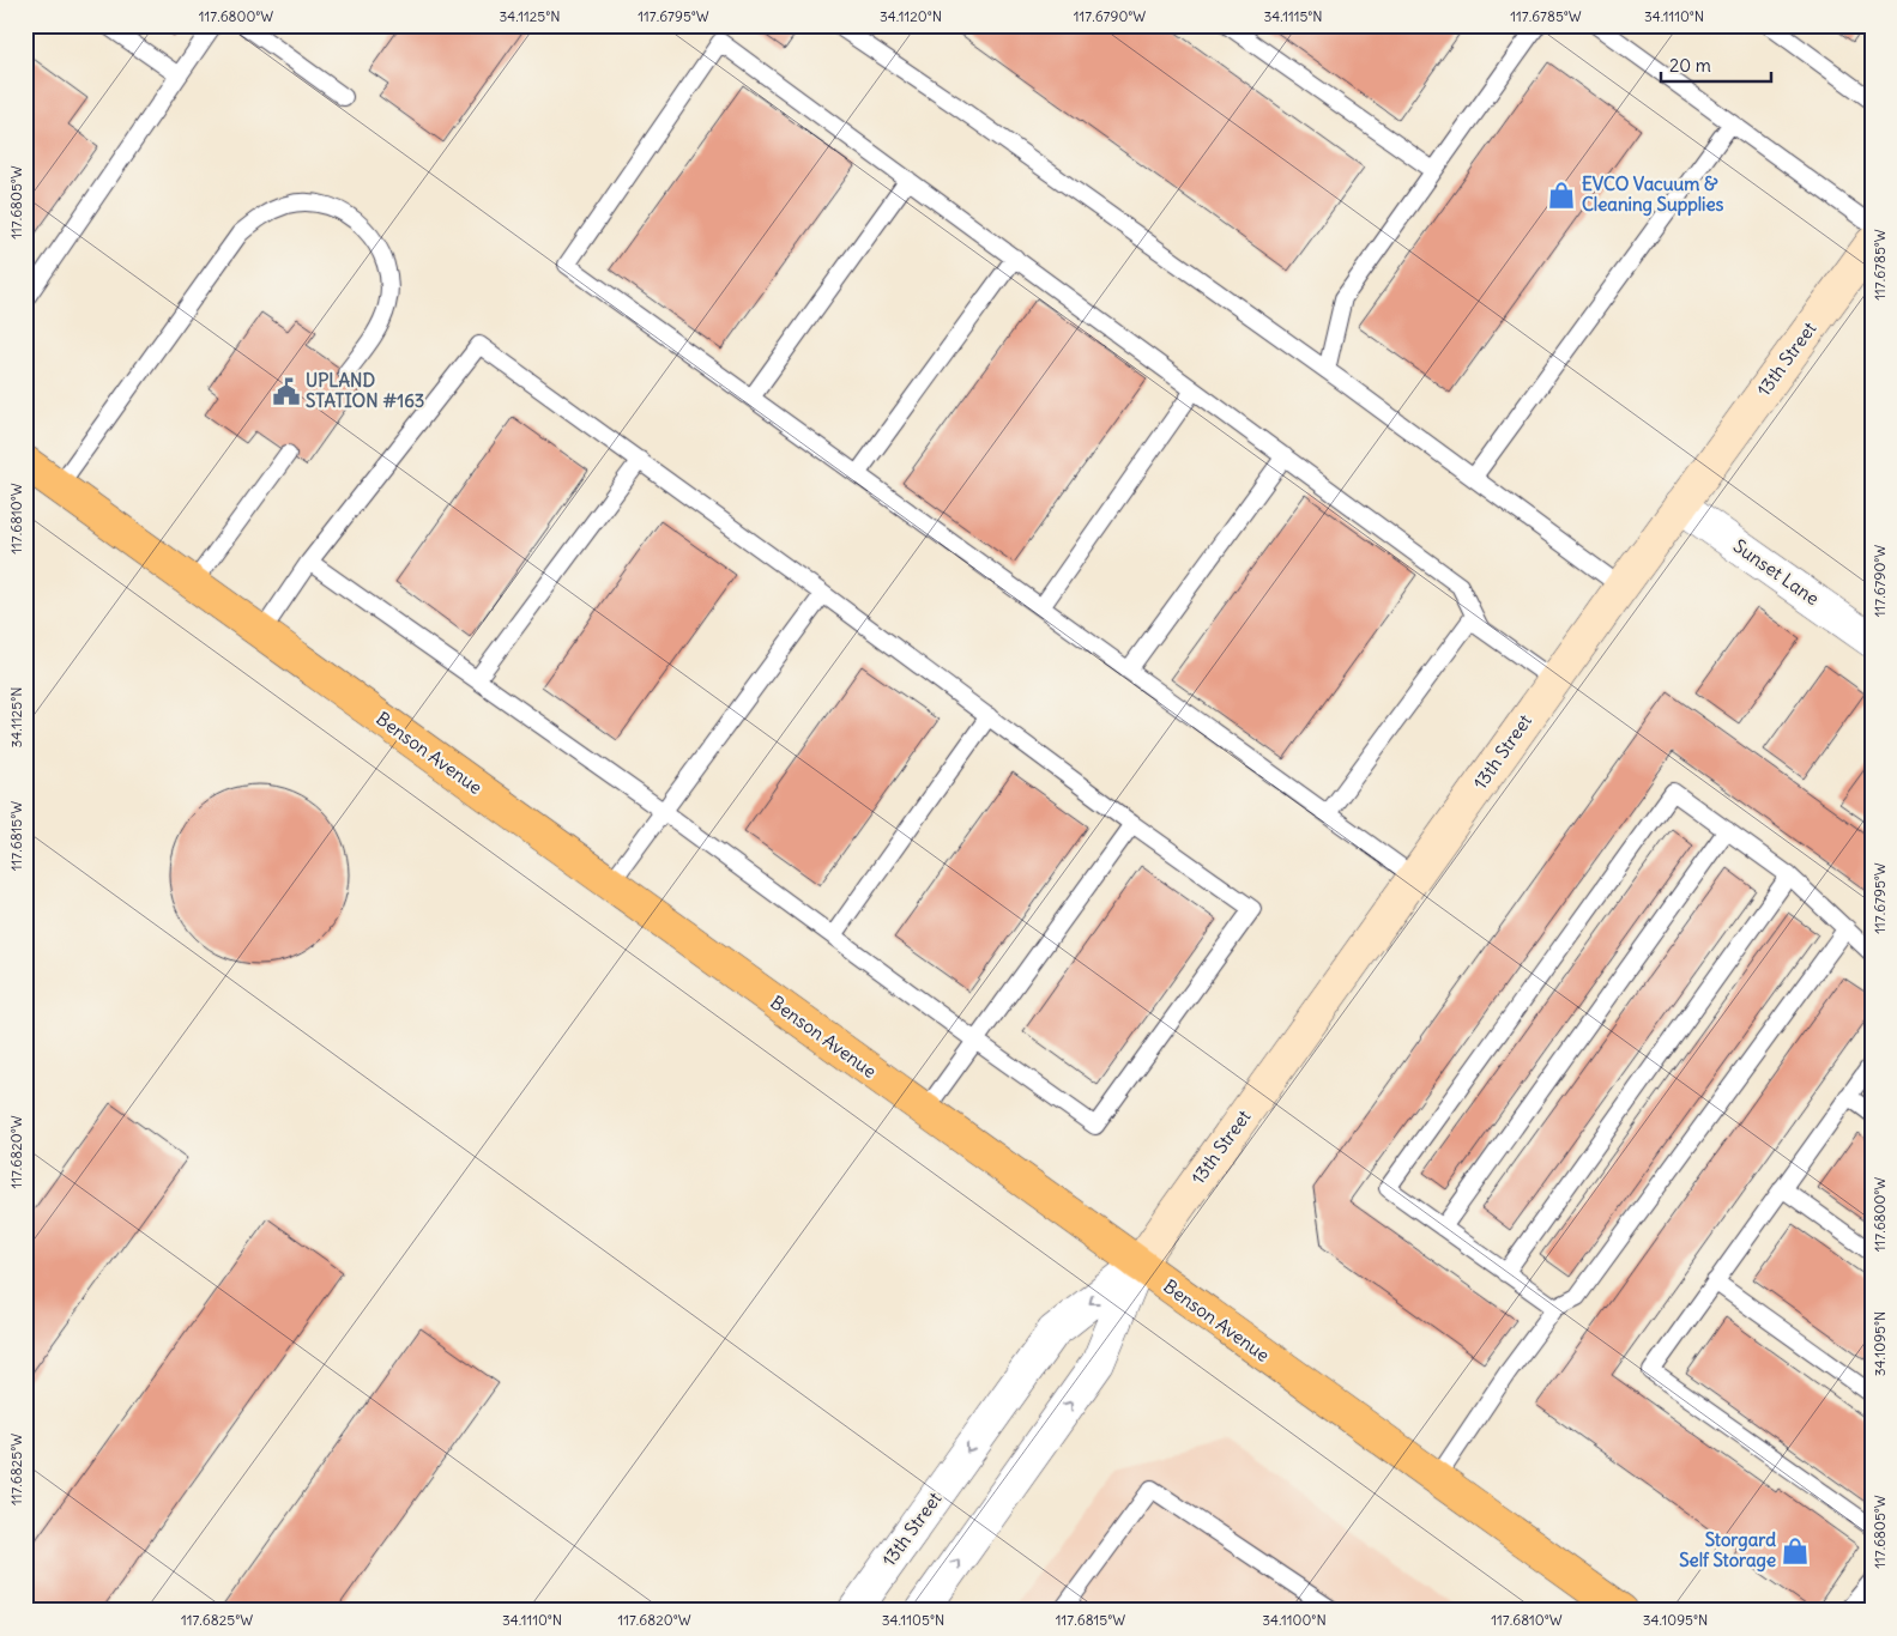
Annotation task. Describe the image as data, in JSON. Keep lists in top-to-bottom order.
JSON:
{
  "streets": {
    "main road": ["Benson Avenue"],
    "street": ["13th Street", "Sunset Lane"]
  },
  "crossings": [
    ["13th Street", "Sunset Lane"],
    ["13th Street", "Benson Avenue"]
  ],
  "places": {
    "shop": ["EVCO Vacuum & Cleaning Supplies", "Storgard Self Storage"],
    "public building": ["UPLAND STATION #163"]
  },
  "scale_bar": "20 m",
  "coordinates": [
    "117.6800°W",
    "34.1125°N",
    "117.6795°W",
    "34.1120°N",
    "117.6790°W",
    "34.1115°N",
    "117.6785°W",
    "34.1110°N",
    "117.6805°W",
    "117.6810°W",
    "117.6815°W",
    "117.6820°W",
    "34.1095°N",
    "117.6825°W",
    "34.1105°N",
    "34.1100°N"
  ]
}
